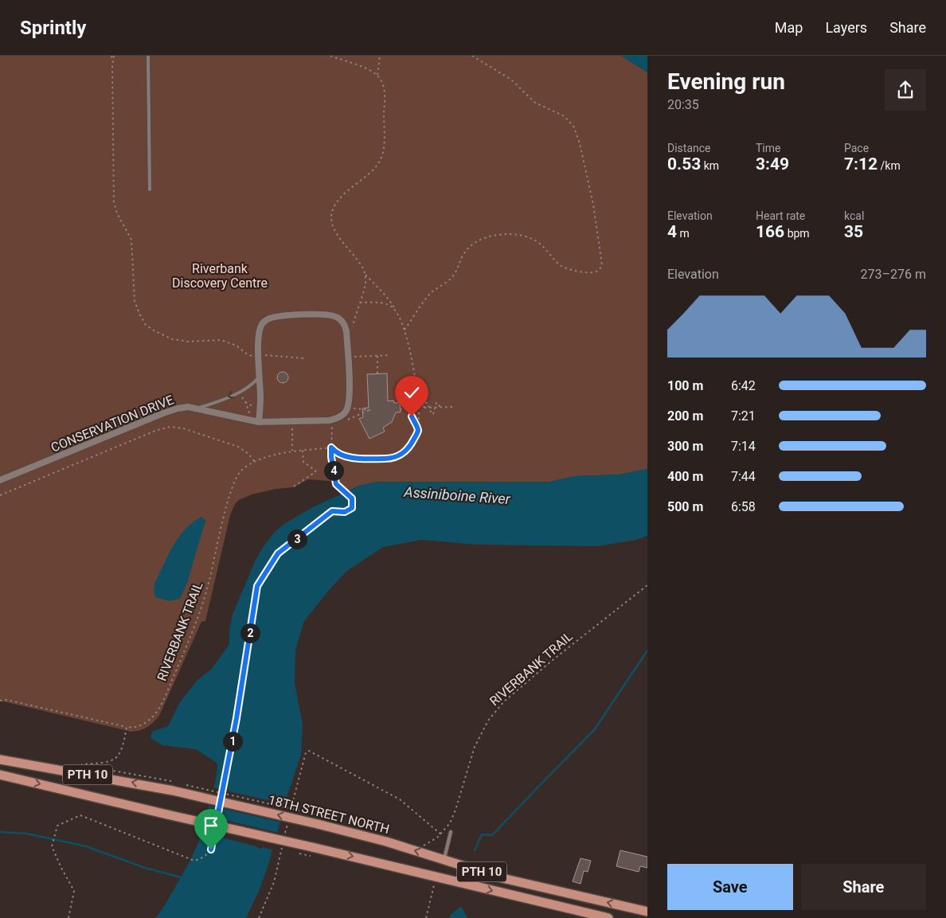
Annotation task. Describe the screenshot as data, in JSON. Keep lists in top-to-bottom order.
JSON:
{
  "streets": {
    "main road": ["PTH 10", "18TH STREET NORTH"],
    "street": ["CONSERVATION DRIVE"],
    "path": ["RIVERBANK TRAIL"]
  },
  "water": ["Assiniboine River"],
  "parks": ["Riverbank Discovery Centre"],
  "page": {
    "header": "Sprintly",
    "nav": ["Map", "Layers", "Share"],
    "heading": ["Evening run", "20:35"],
    "stats": [
      ["Distance", "0.53 km"],
      ["Time", "3:49"],
      ["Pace", "7:12 /km"],
      ["Elevation", "4 m"],
      ["Heart rate", "166 bpm"],
      ["kcal", "35"]
    ],
    "chart": ["Elevation", "273–276 m"],
    "list": [
      {
        "name": "100 m",
        "note": "6:42"
      },
      {
        "name": "200 m",
        "note": "7:21"
      },
      {
        "name": "300 m",
        "note": "7:14"
      },
      {
        "name": "400 m",
        "note": "7:44"
      },
      {
        "name": "500 m",
        "note": "6:58"
      }
    ],
    "pins": [
      "4",
      "3",
      "2",
      "1"
    ],
    "buttons": ["Save", "Share"]
  }
}
